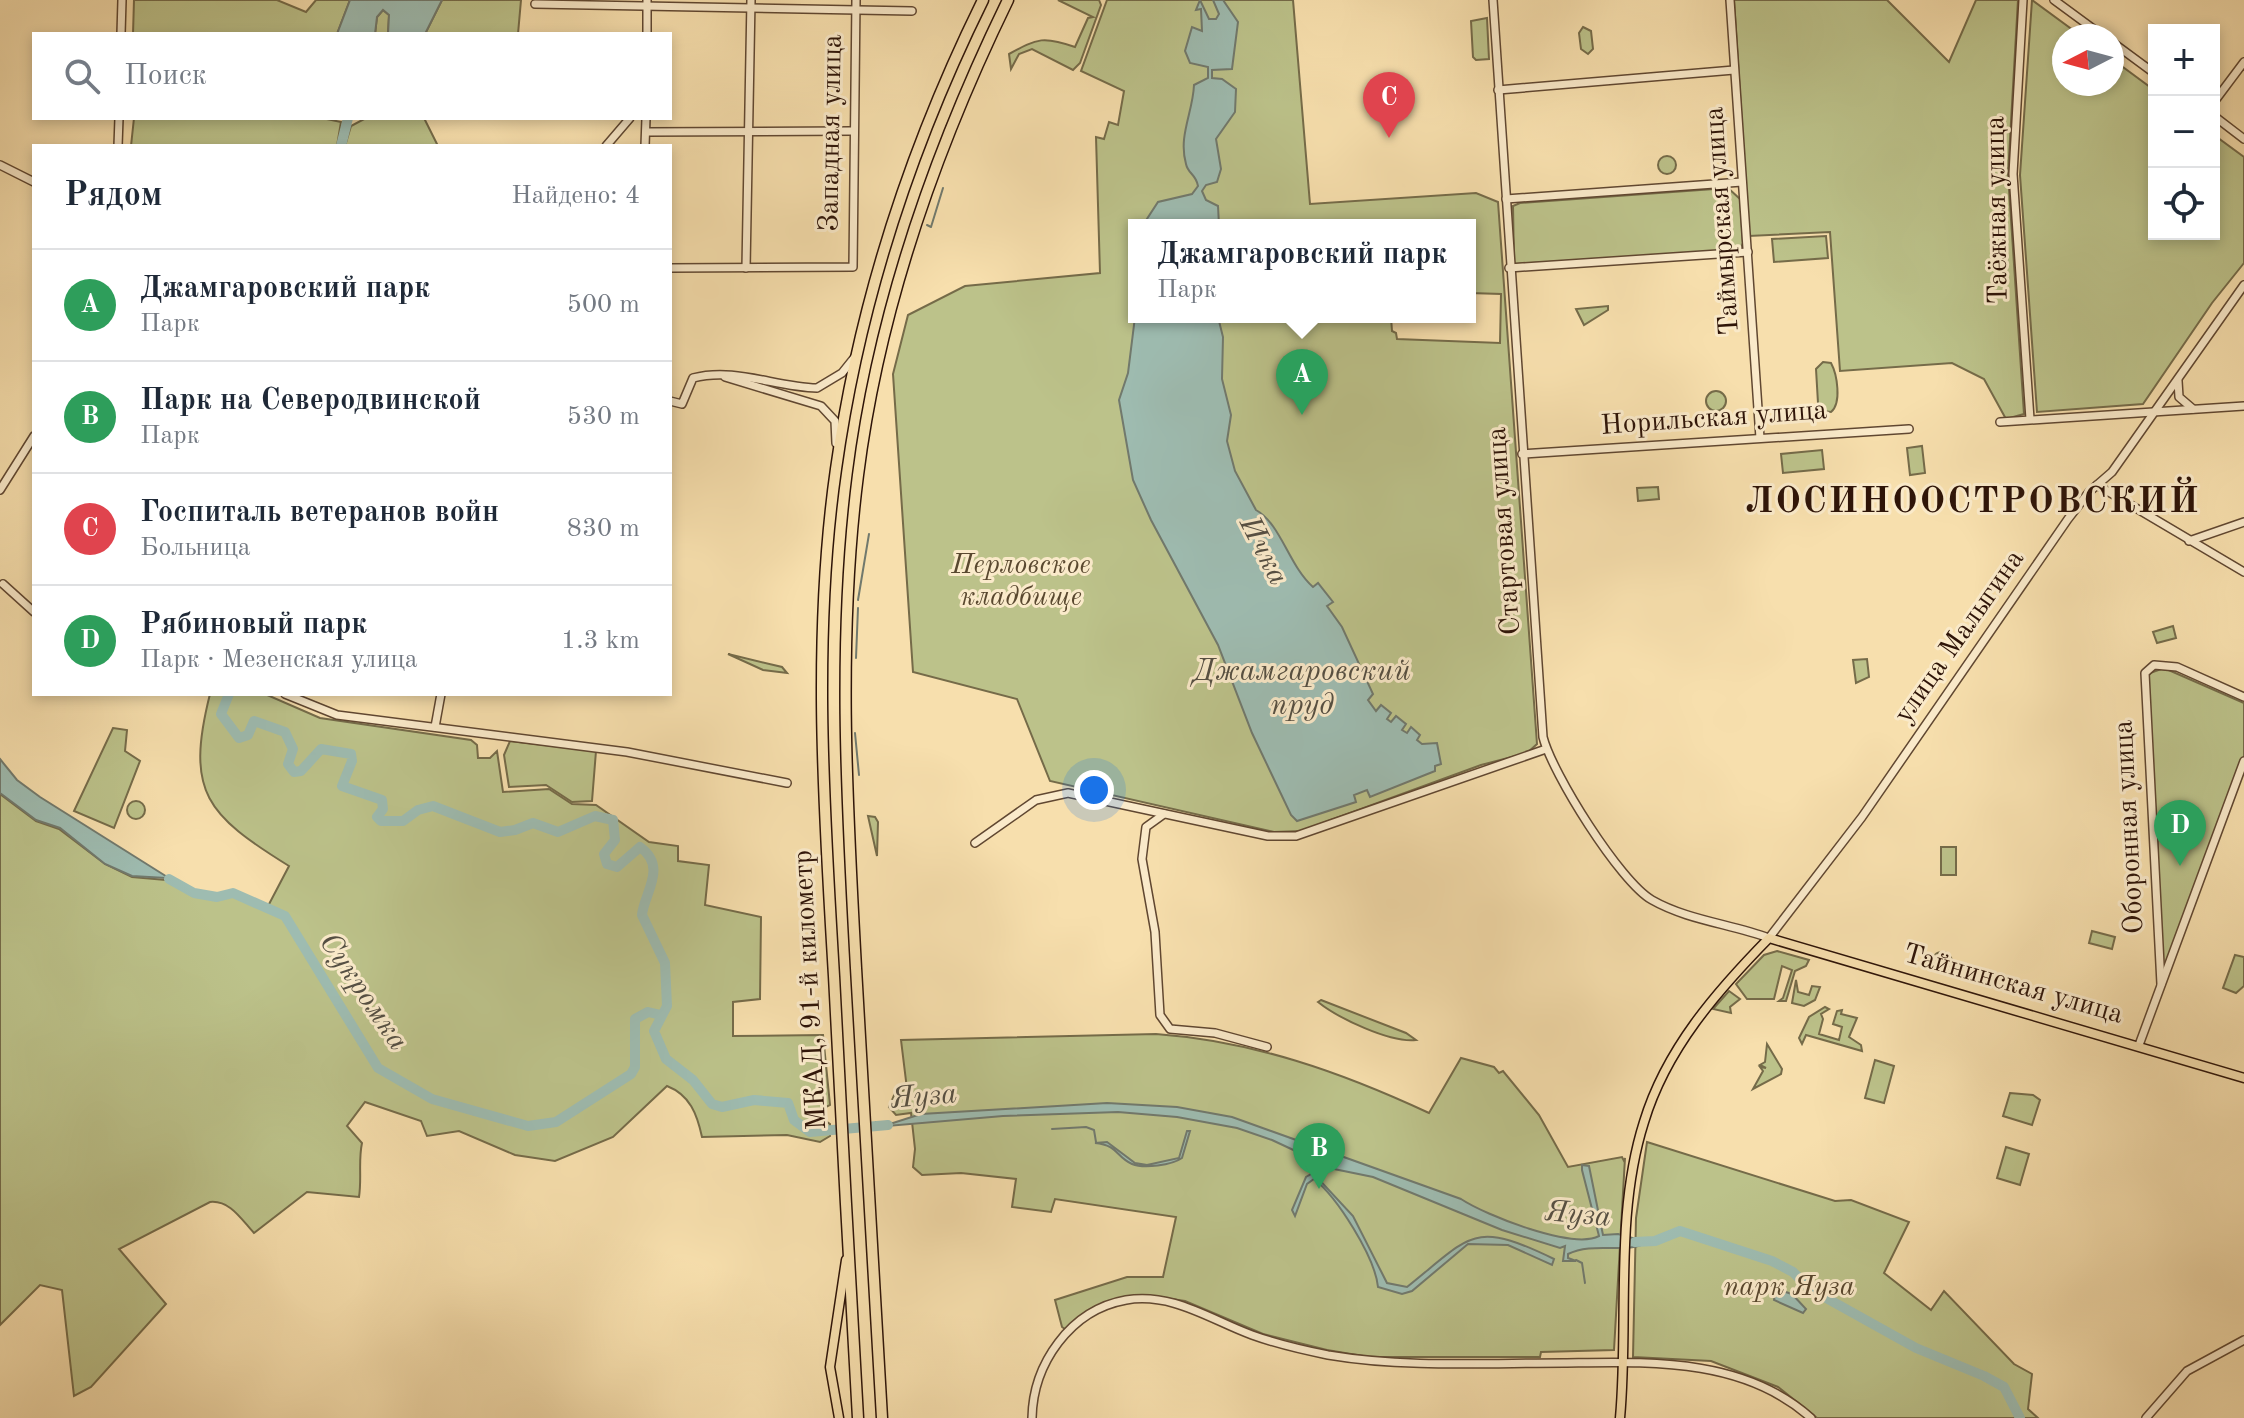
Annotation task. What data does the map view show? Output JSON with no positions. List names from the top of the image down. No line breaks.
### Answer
{"streets":{"highway":["МКАД, 91-й километр"],"main road":["Тайнинская улица"],"street":["Западная улица","Таёжная улица","Таймырская улица","Норильская улица","Стартовая улица","улица Малыгина","Оборонная улица"]},"crossings":[["Таймырская улица","Норильская улица"],["Норильская улица","Стартовая улица"],["Стартовая улица","улица Малыгина"],["Стартовая улица","Тайнинская улица"],["улица Малыгина","Тайнинская улица"]],"districts":["ЛОСИНООСТРОВСКИЙ"],"water":["Ичка","Джамгаровский пруд","Сукромка","Яуза"],"parks":["Перловское кладбище","парк Яуза"],"north":"left","page":{"map_buttons":["+","−"],"search":"Поиск","pins":["C","A","D","B"],"heading":["Рядом","Найдено: 4"],"popup":["Джамгаровский парк","Парк"],"list":[{"mark":"A","name":"Джамгаровский парк","note":"Парк","value":"500 m"},{"mark":"B","name":"Парк на Северодвинской","note":"Парк","value":"530 m"},{"mark":"C","name":"Госпиталь ветеранов войн","note":"Больница","value":"830 m"},{"mark":"D","name":"Рябиновый парк","note":"Парк · Мезенская улица","value":"1.3 km"}]}}
